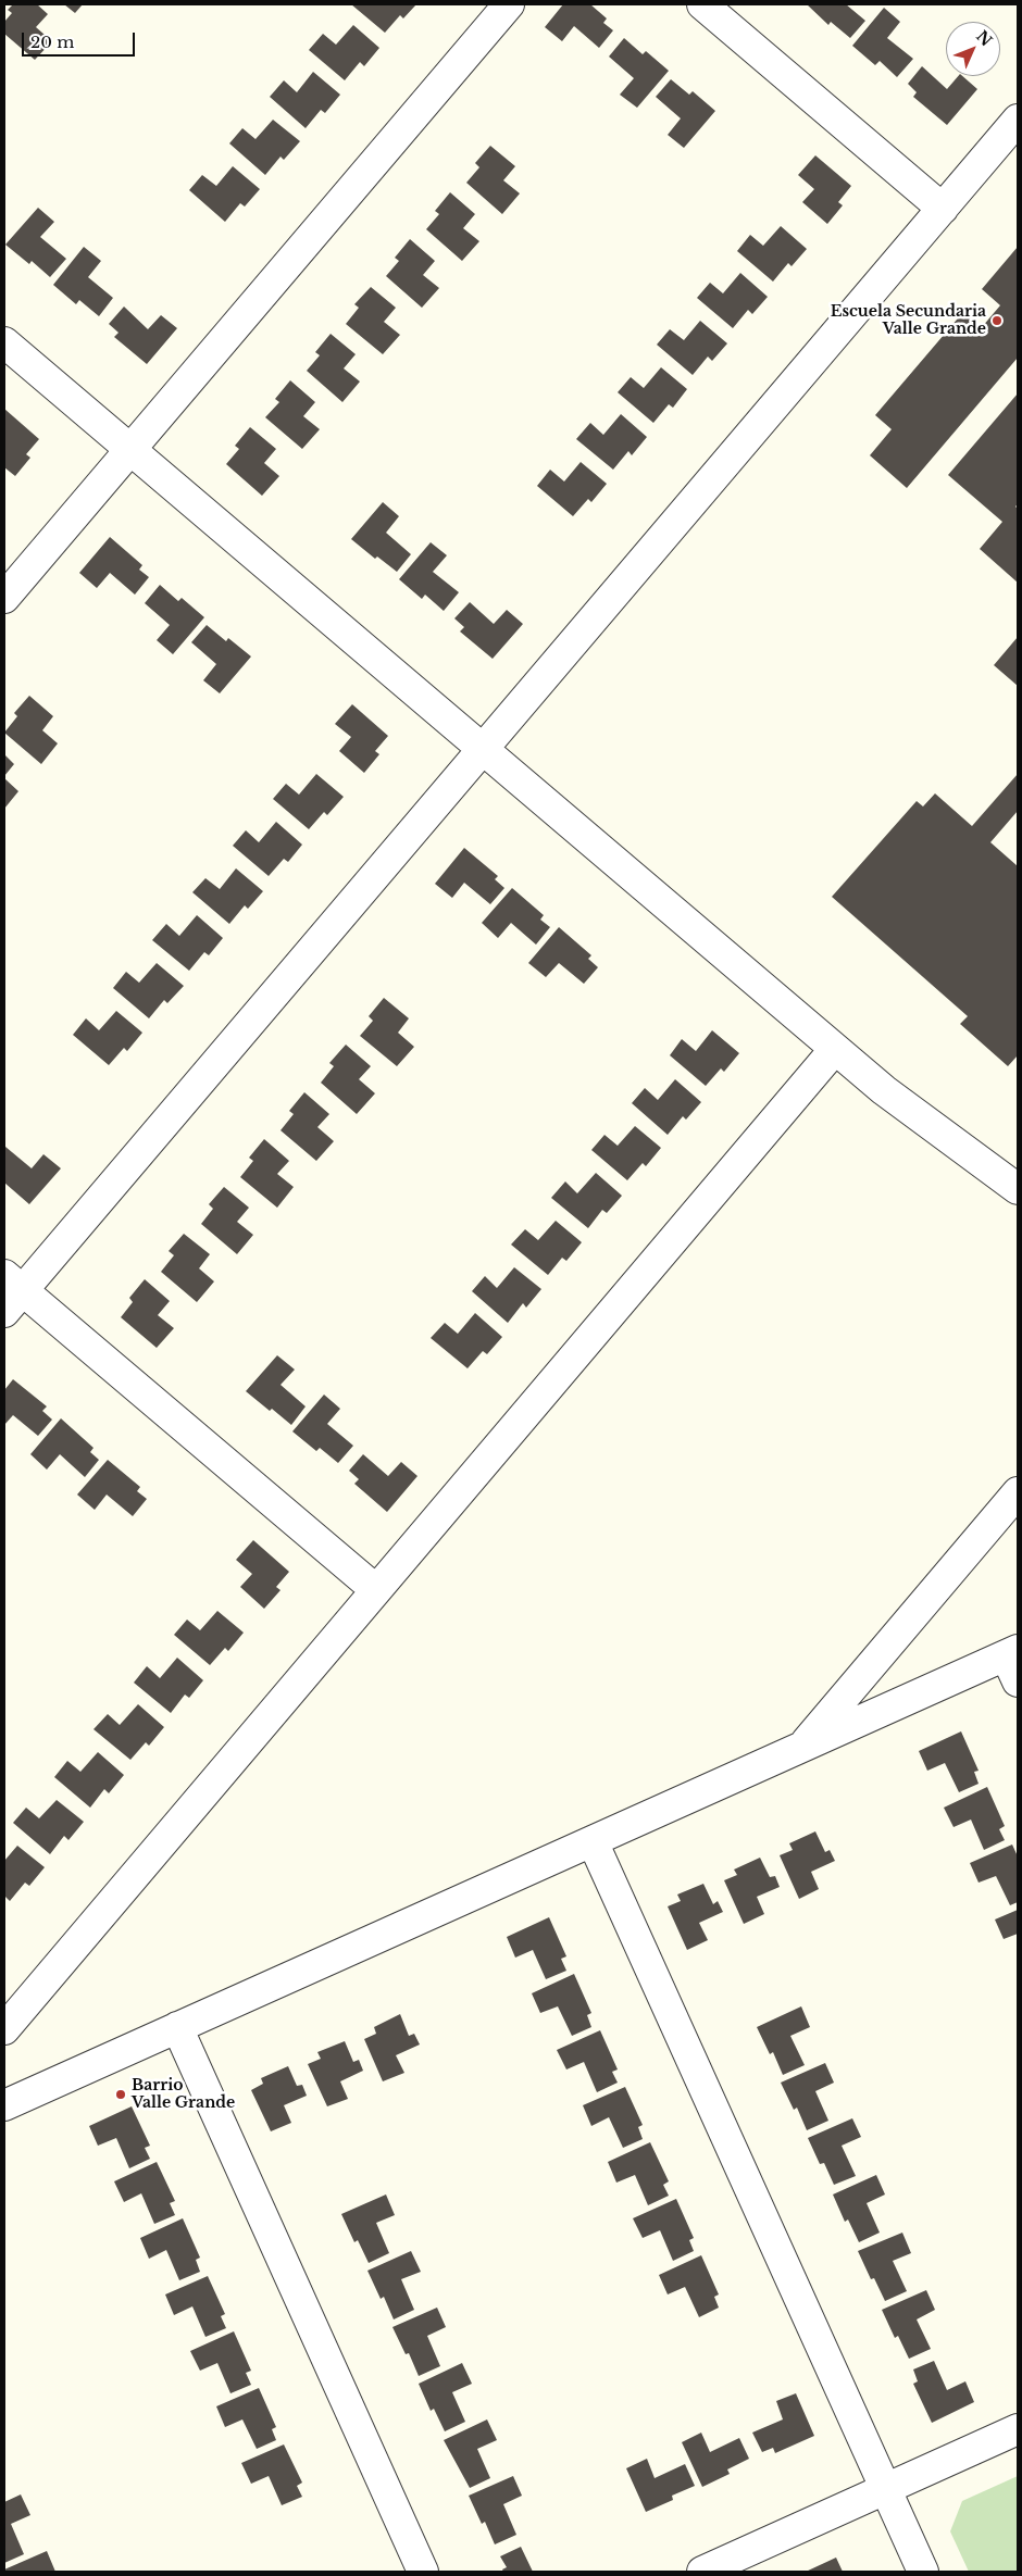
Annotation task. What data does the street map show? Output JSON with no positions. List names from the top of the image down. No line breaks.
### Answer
{"places":["Escuela Secundaria Valle Grande","Barrio Valle Grande"],"scale_bar":"20 m","north":"top right"}
